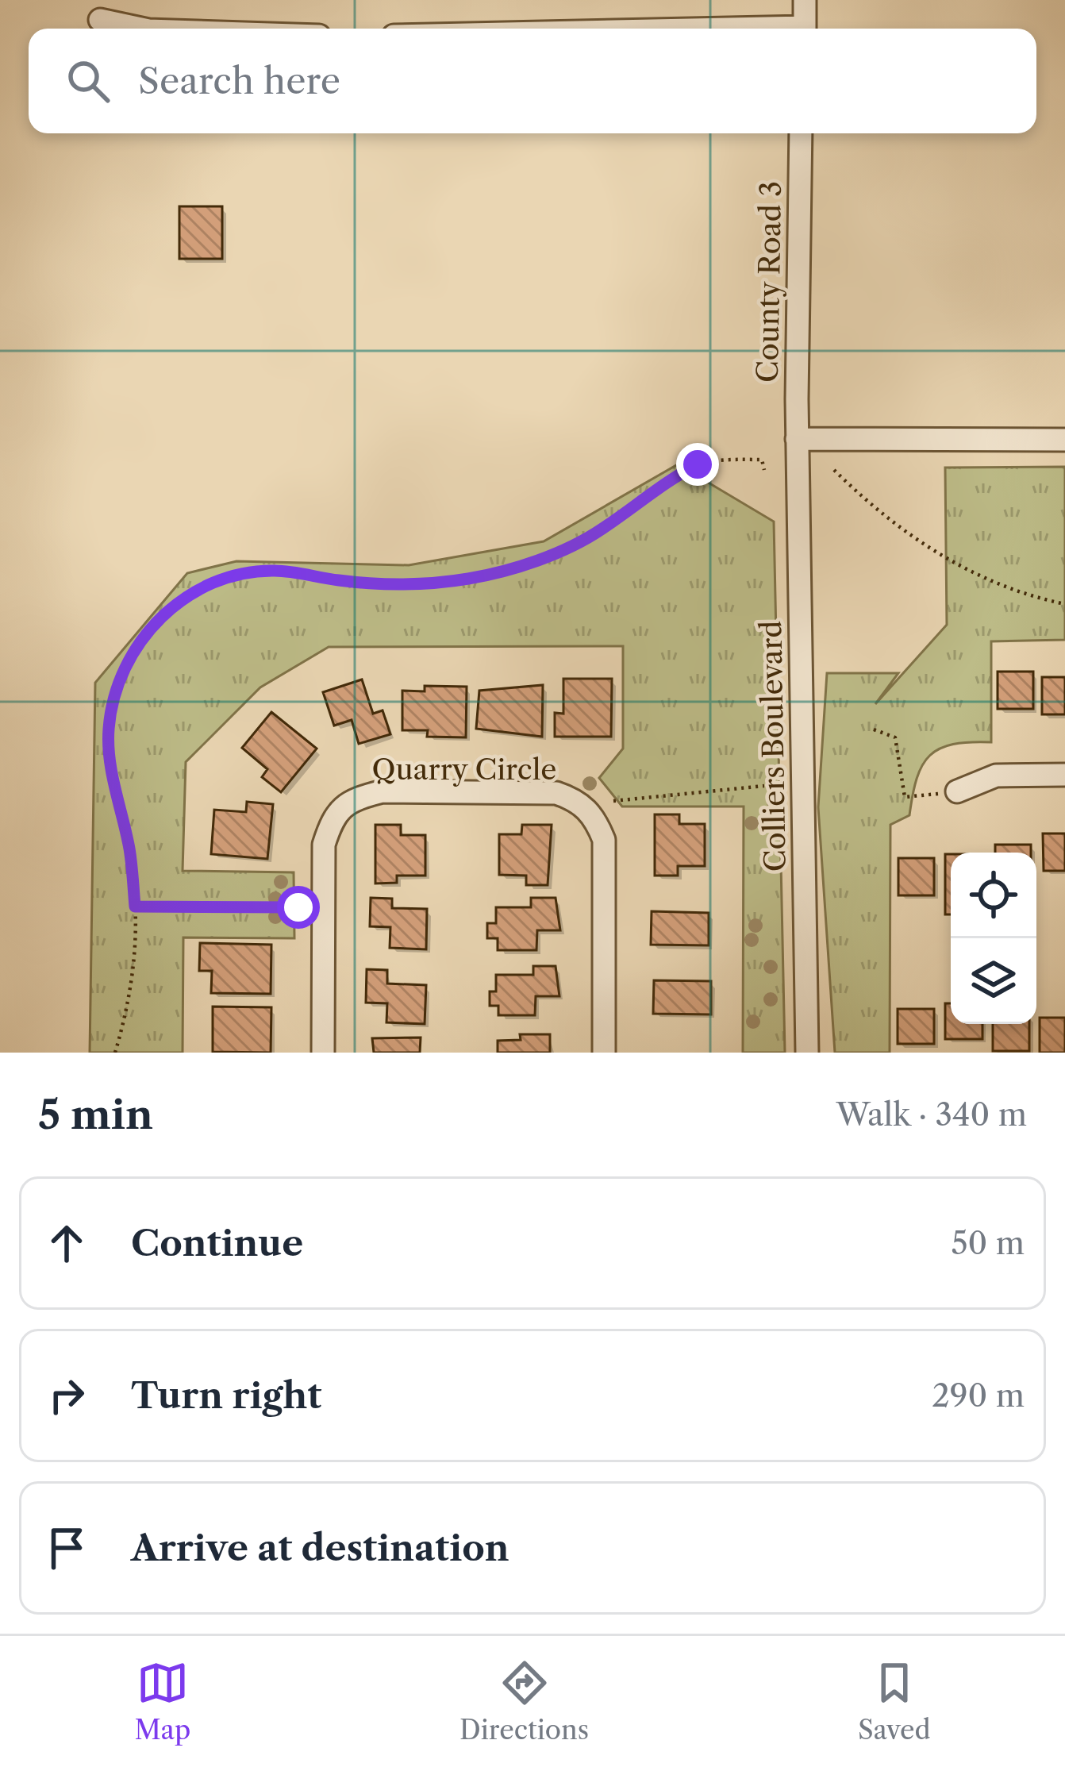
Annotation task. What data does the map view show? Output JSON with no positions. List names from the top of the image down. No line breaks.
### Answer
{"streets":{"street":["County Road 3","Colliers Boulevard","Quarry Circle"]},"crossings":[["County Road 3","Colliers Boulevard"]],"page":{"search":"Search here","heading":["5 min","Walk · 340 m"],"list":[["Continue","50 m"],["Turn right","290 m"],"Arrive at destination"],"nav":["Map","Directions","Saved"]}}
